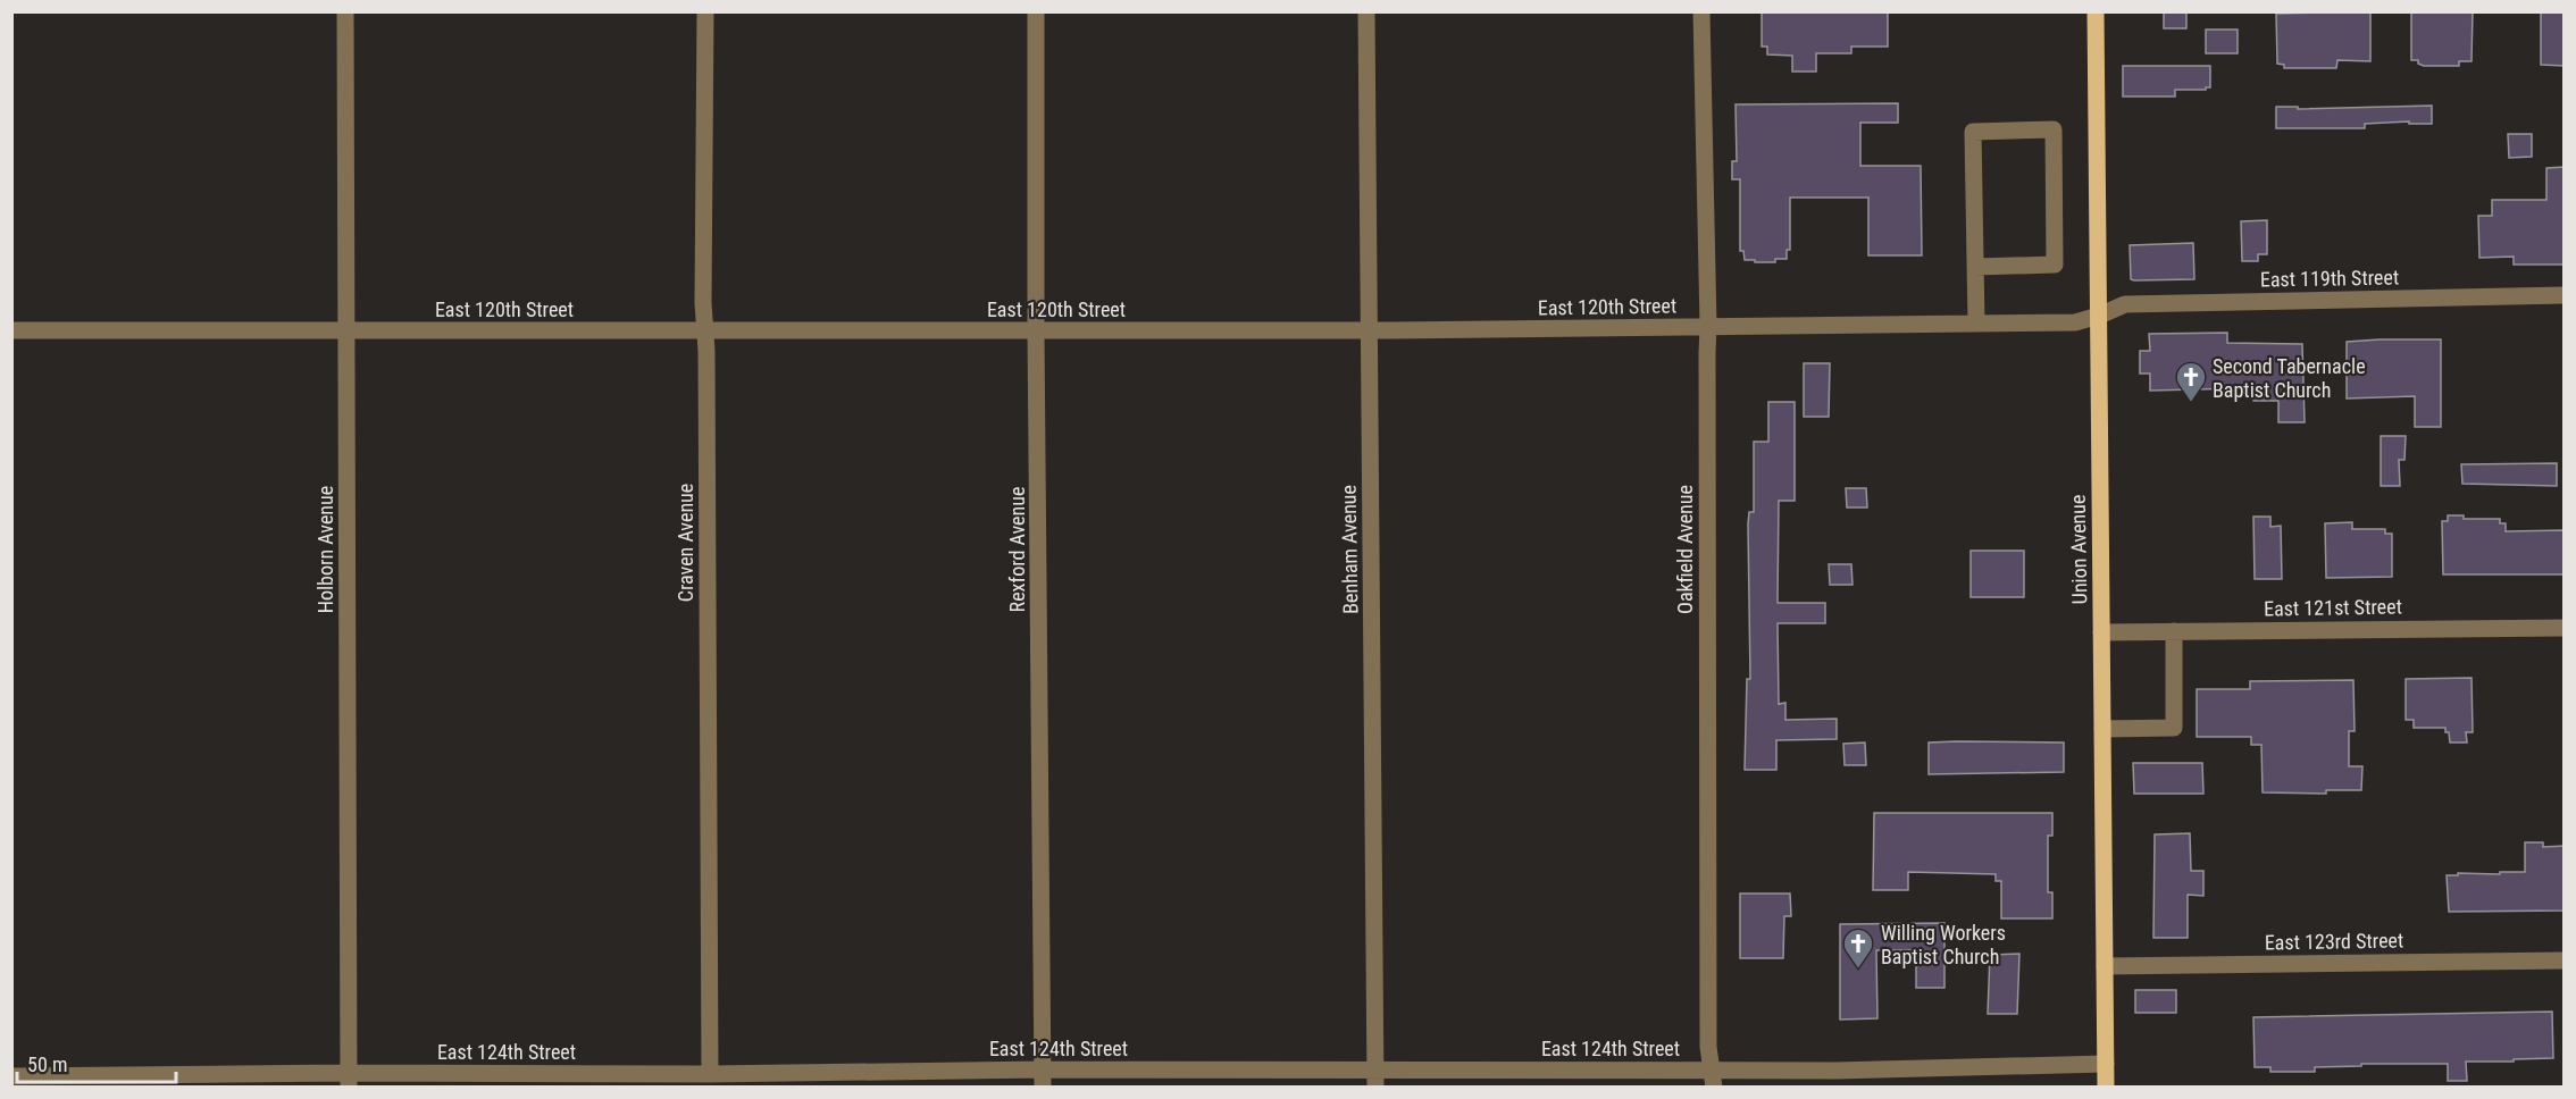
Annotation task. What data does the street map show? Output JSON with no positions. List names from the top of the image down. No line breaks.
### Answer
{"streets":{"main road":["Union Avenue"],"street":["East 119th Street","East 120th Street","Craven Avenue","Holborn Avenue","Rexford Avenue","Benham Avenue","Oakfield Avenue","East 121st Street","East 123rd Street","East 124th Street"]},"crossings":[["East 119th Street","East 120th Street"],["East 119th Street","Union Avenue"],["East 120th Street","Craven Avenue"],["East 120th Street","Holborn Avenue"],["East 120th Street","Rexford Avenue"],["East 120th Street","Benham Avenue"],["East 120th Street","Oakfield Avenue"],["East 120th Street","Union Avenue"],["Craven Avenue","East 124th Street"],["Holborn Avenue","East 124th Street"],["Rexford Avenue","East 124th Street"],["Benham Avenue","East 124th Street"],["Oakfield Avenue","East 124th Street"],["Union Avenue","East 121st Street"],["Union Avenue","East 123rd Street"],["Union Avenue","East 124th Street"]],"places":{"church":["Second Tabernacle Baptist Church","Willing Workers Baptist Church"]},"scale_bar":"50 m"}
